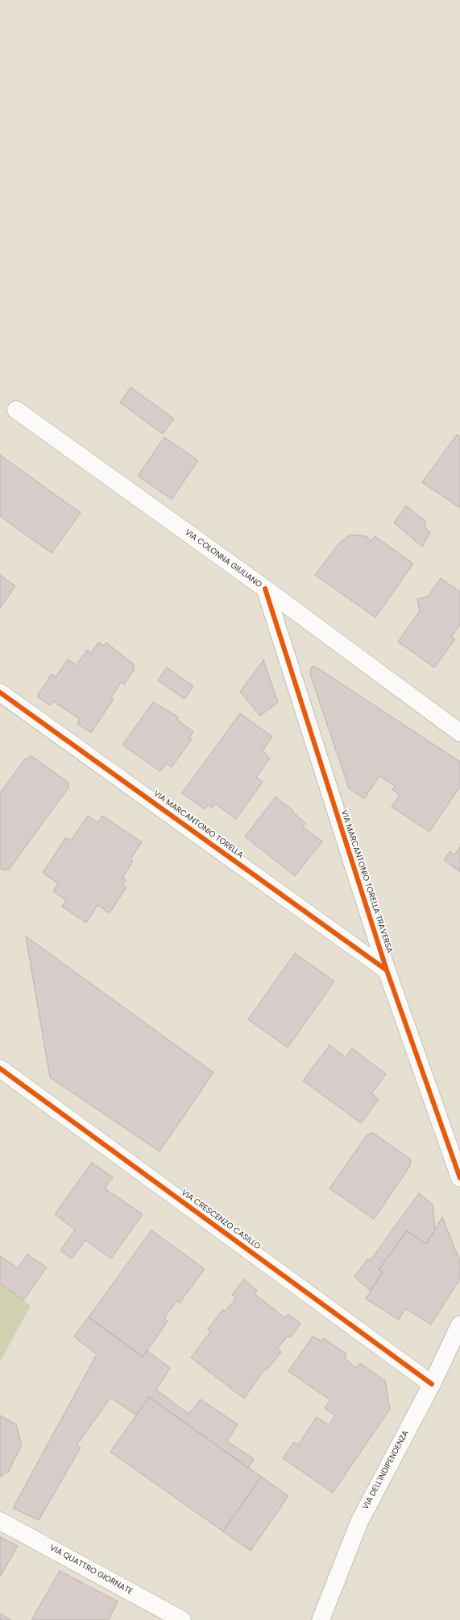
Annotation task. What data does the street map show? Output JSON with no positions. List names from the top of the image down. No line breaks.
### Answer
{"streets":{"street":["VIA COLONNA GIULIANO","VIA MARCANTONIO TORELLA","VIA MARCANTONIO TORELLA TRAVERSA","VIA CRESCENZO CASILLO","VIA DELL'INDIPENDENZA","VIA QUATTRO GIORNATE"]},"crossings":[["VIA COLONNA GIULIANO","VIA MARCANTONIO TORELLA TRAVERSA"],["VIA MARCANTONIO TORELLA","VIA MARCANTONIO TORELLA TRAVERSA"],["VIA CRESCENZO CASILLO","VIA DELL'INDIPENDENZA"]]}
